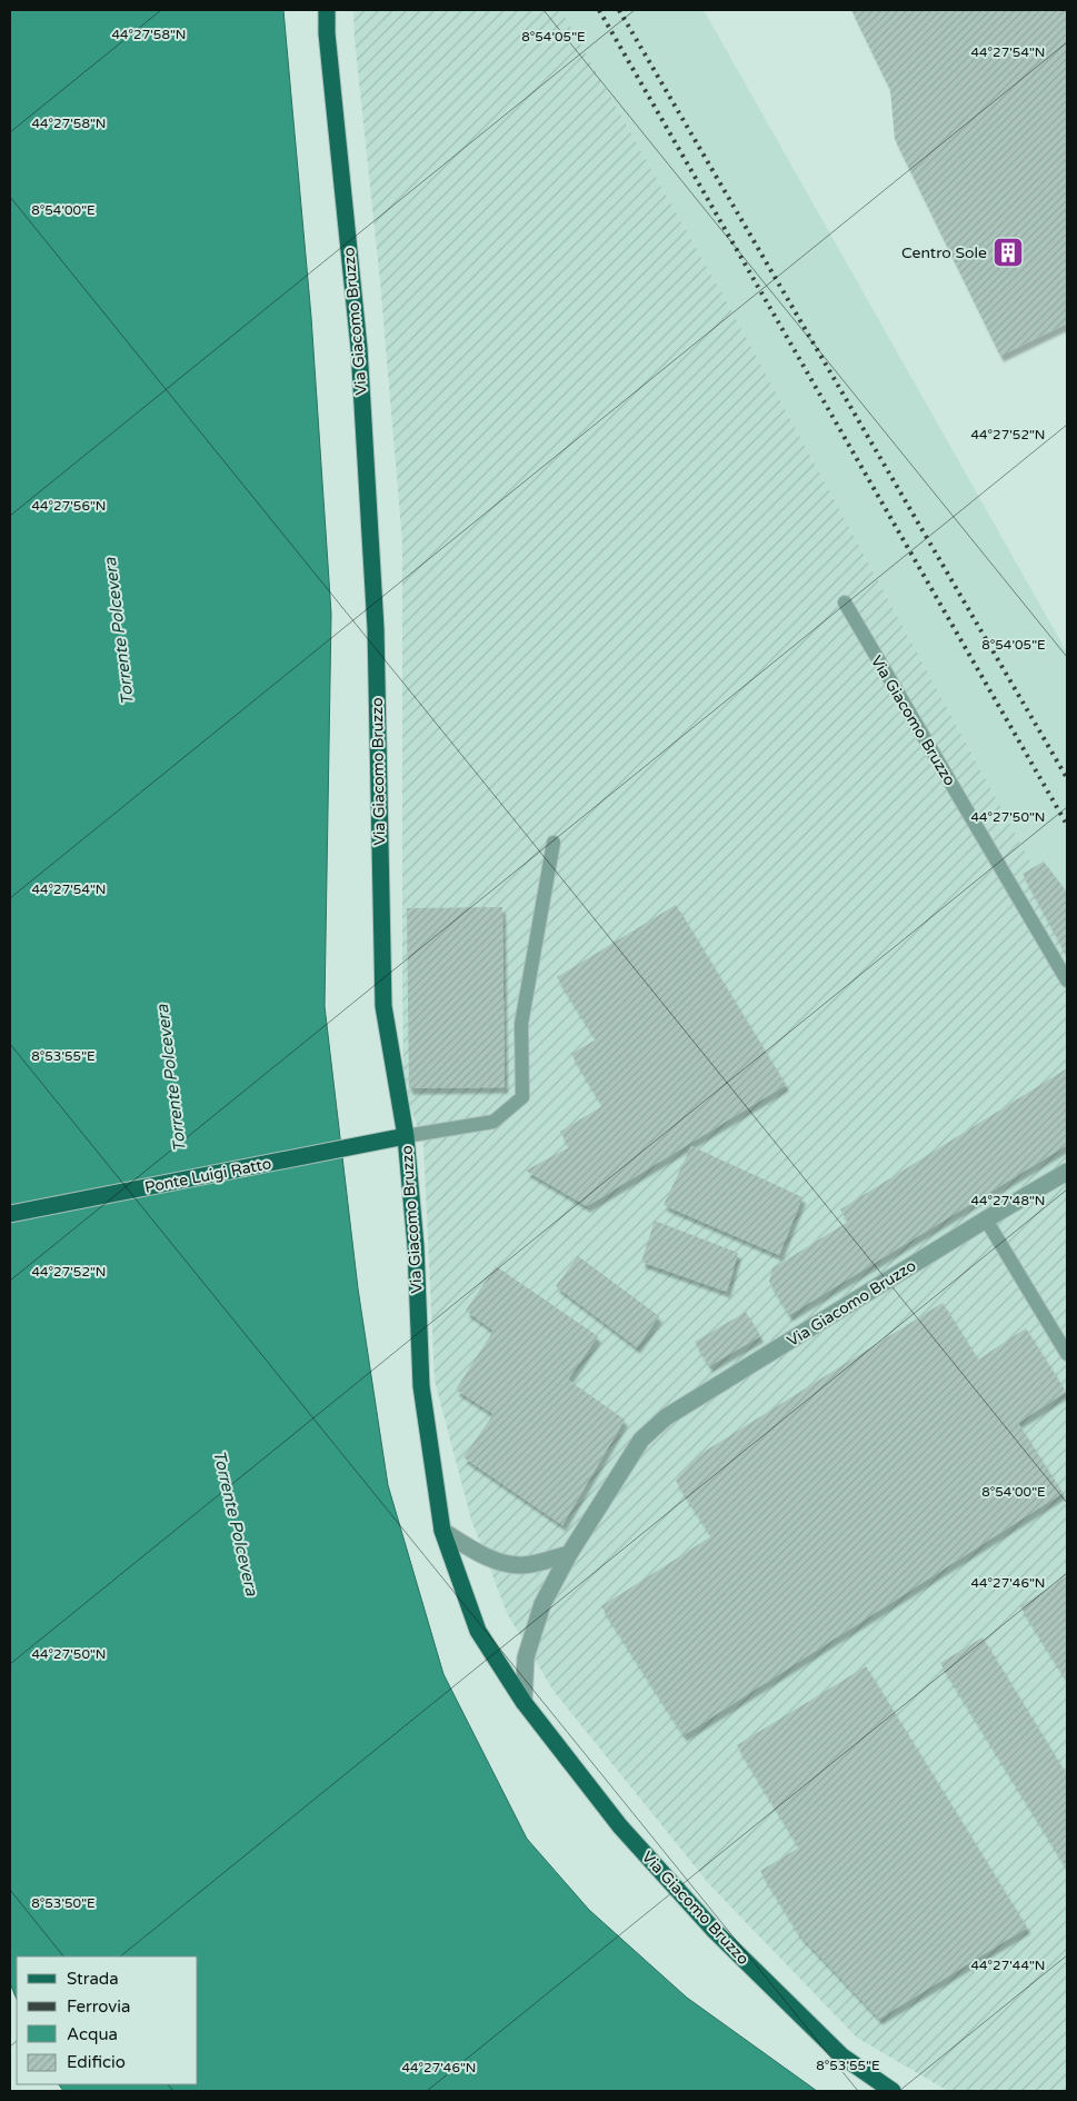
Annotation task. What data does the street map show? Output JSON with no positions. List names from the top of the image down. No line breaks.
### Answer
{"streets":{"main road":["Via Giacomo Bruzzo","Ponte Luigi Ratto"]},"crossings":[["Via Giacomo Bruzzo","Ponte Luigi Ratto"]],"water":["Torrente Polcevera"],"places":{"building":["Centro Sole"]},"legend":["Strada","Ferrovia","Acqua","Edificio"],"coordinates":["44°27'58\"N","8°54'05\"E","44°27'54\"N","8°54'00\"E","44°27'52\"N","44°27'56\"N","44°27'50\"N","8°53'55\"E","44°27'48\"N","44°27'46\"N","8°53'50\"E","44°27'44\"N"]}
